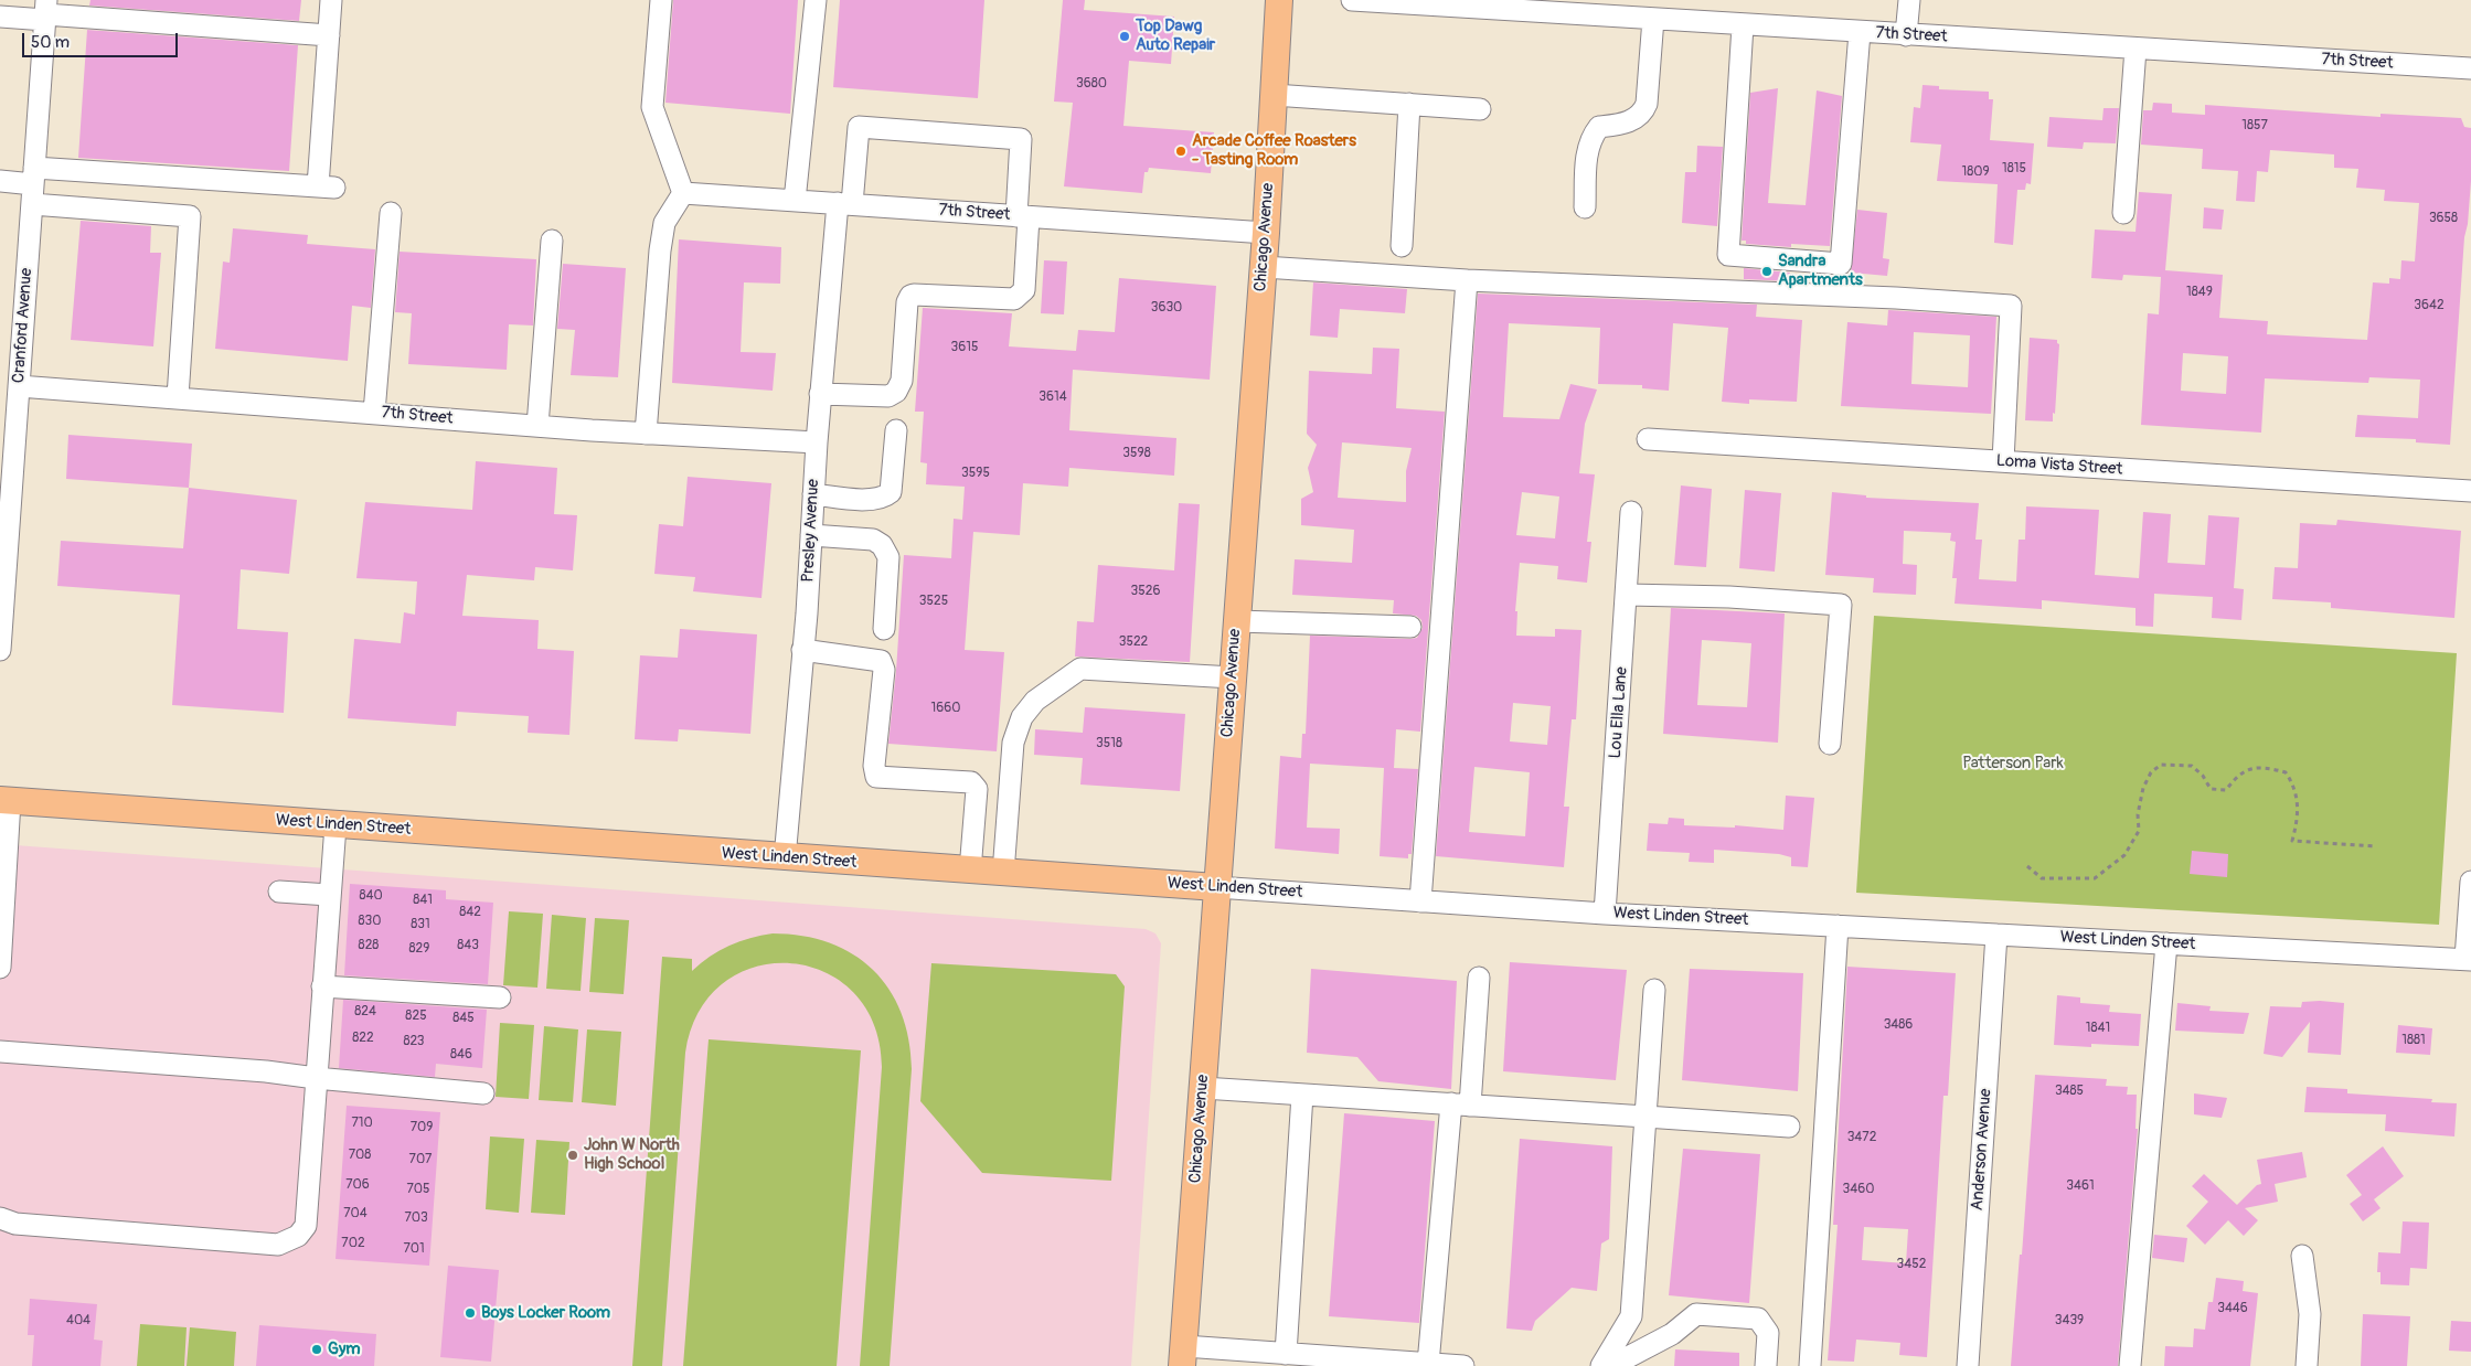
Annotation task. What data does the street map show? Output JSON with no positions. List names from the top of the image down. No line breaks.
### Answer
{"streets":{"main road":["Chicago Avenue","West Linden Street"],"street":["7th Street","Cranford Avenue","Loma Vista Street","Presley Avenue","Lou Ella Lane","Anderson Avenue"]},"crossings":[["7th Street","Chicago Avenue"],["7th Street","Cranford Avenue"],["7th Street","Presley Avenue"],["Chicago Avenue","West Linden Street"],["Presley Avenue","West Linden Street"],["Lou Ella Lane","West Linden Street"],["West Linden Street","Anderson Avenue"]],"parks":["Patterson Park"],"places":["Top Dawg Auto Repair","Arcade Coffee Roasters - Tasting Room","Sandra Apartments","John W North High School","Boys Locker Room","Gym"],"house_numbers":["3680","1857","1815","1809","3658","1849","3642","3630","3615","3614","3598","3595","3526","3525","3522","1660","3518","840","841","842","830","831","828","843","829","824","825","845","3486","1841","822","1881","823","846","3485","710","709","3472","708","707","706","3461","705","3460","704","703","702","701","3452","3446","404","3439"],"scale_bar":"50 m"}
